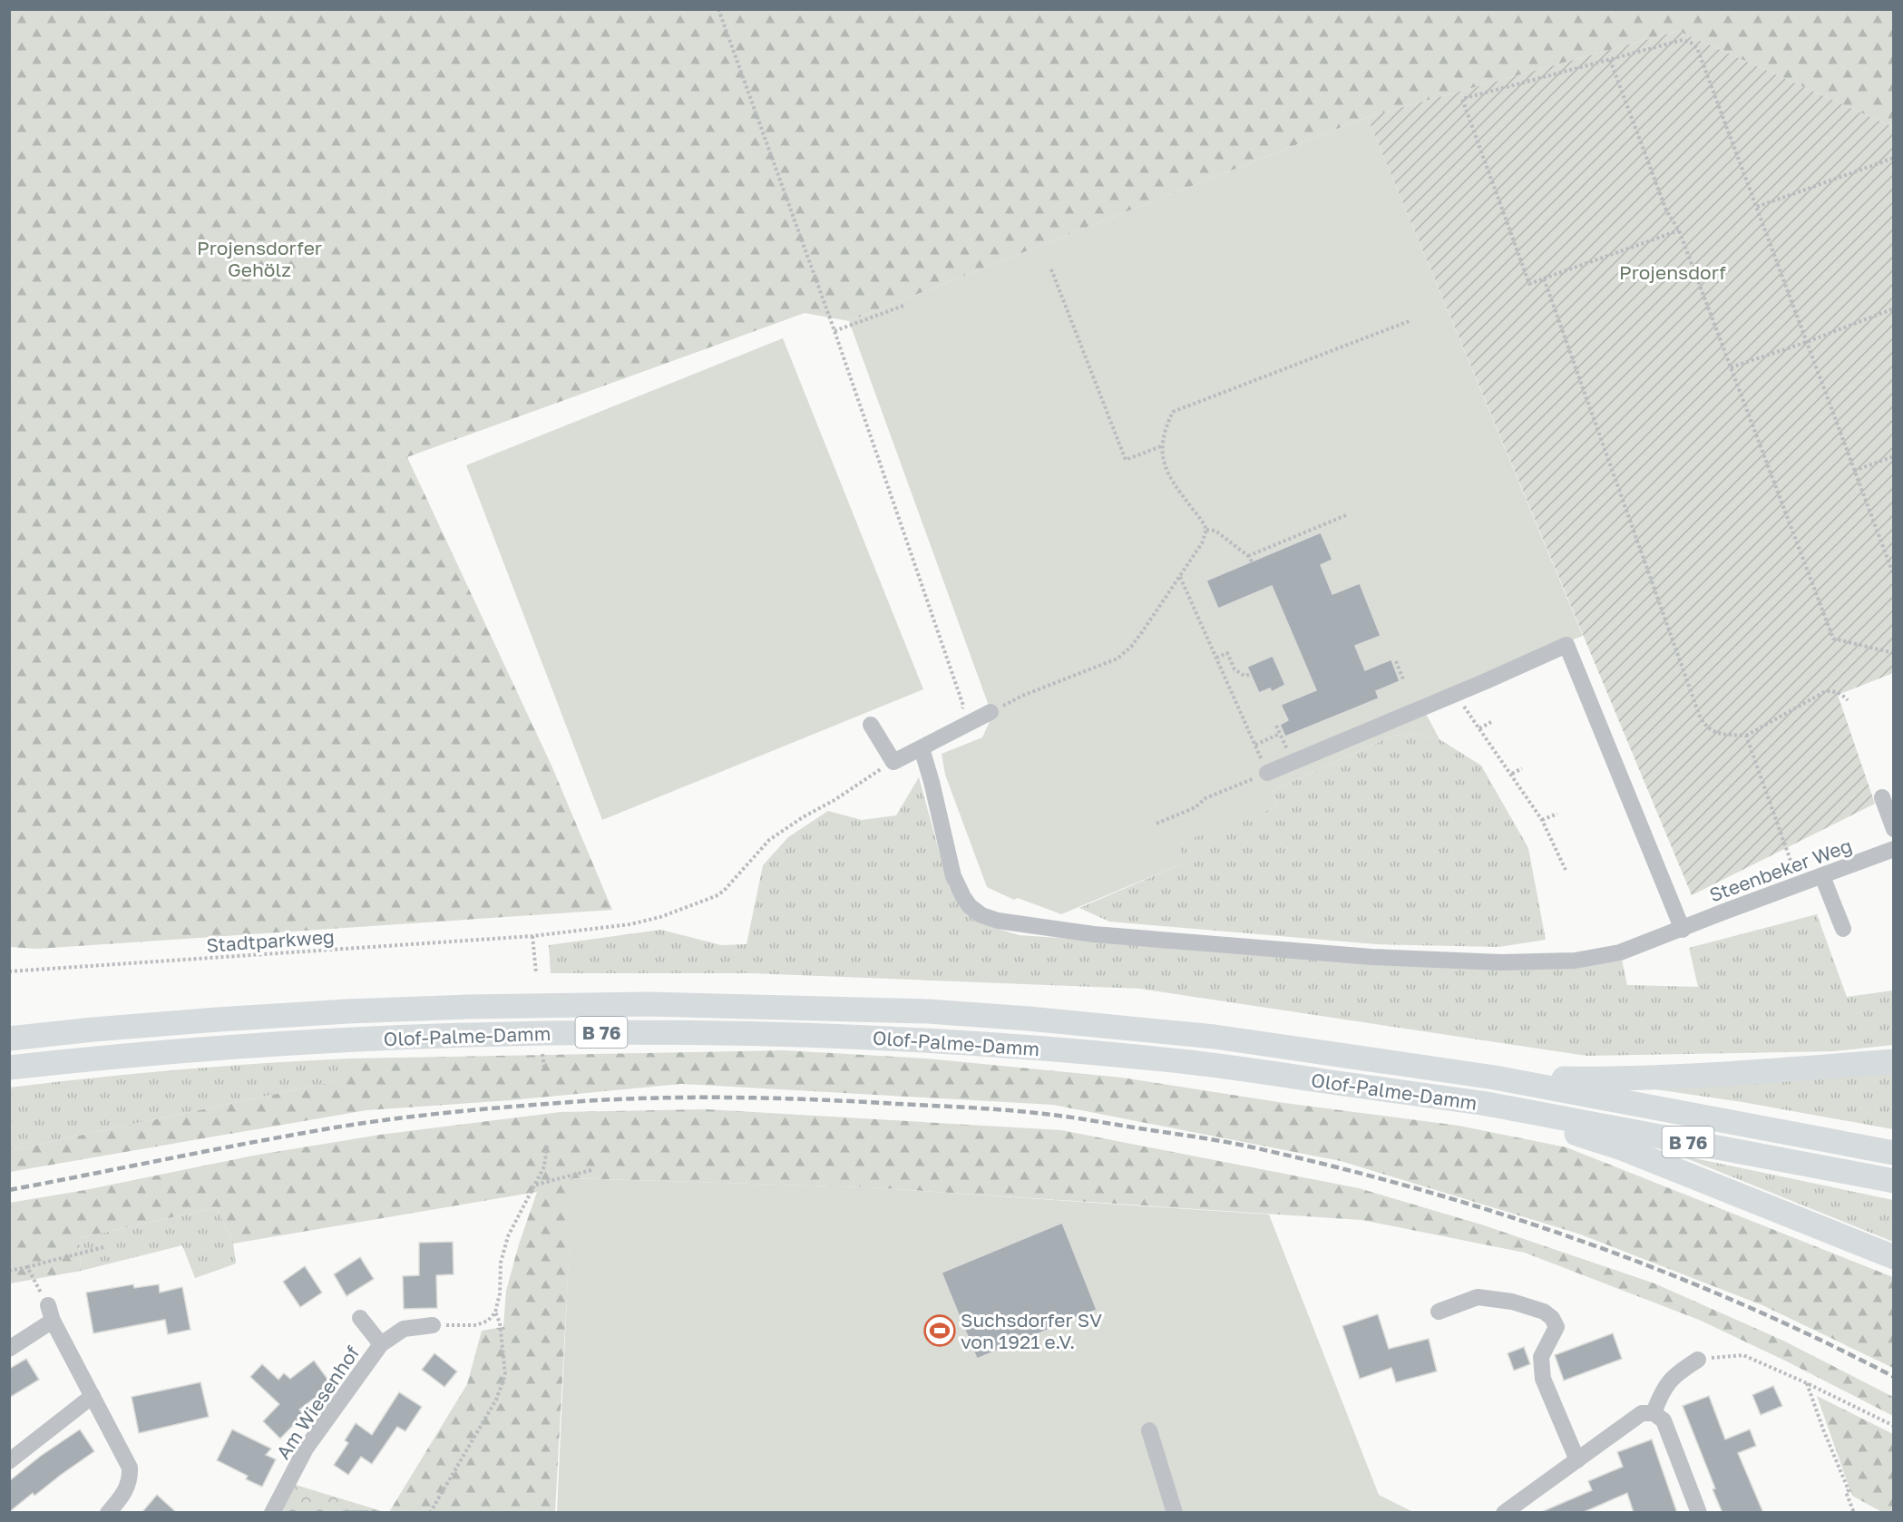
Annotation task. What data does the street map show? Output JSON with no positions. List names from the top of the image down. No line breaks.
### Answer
{"streets":{"highway":["B 76","Olof-Palme-Damm"],"street":["Steenbeker Weg","Am Wiesenhof"],"path":["Stadtparkweg"]},"parks":["Projensdorfer Gehölz","Projensdorf"],"places":{"sports":["Suchsdorfer SV von 1921 e.V."]}}
